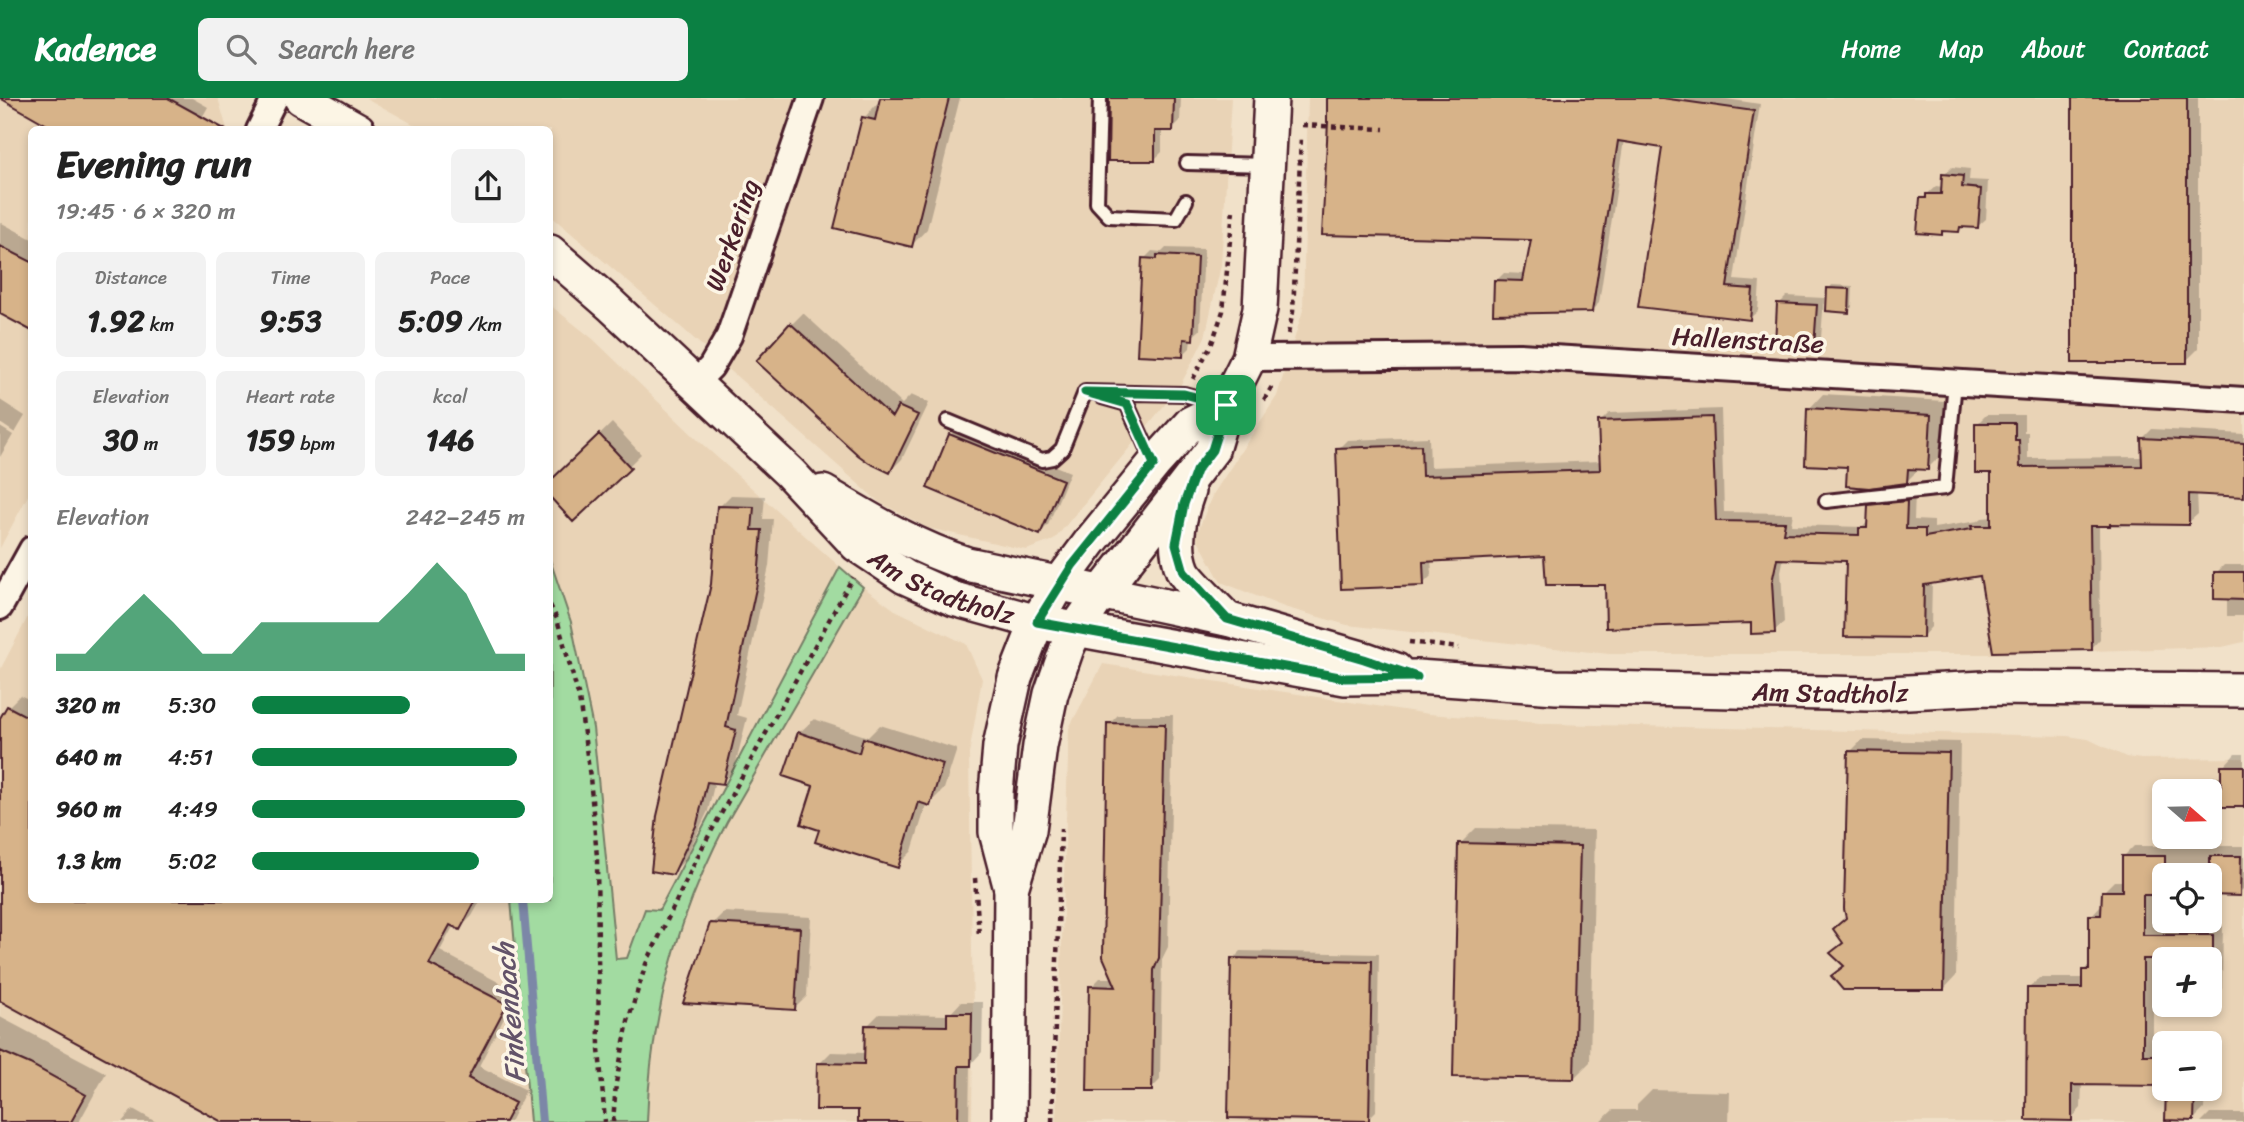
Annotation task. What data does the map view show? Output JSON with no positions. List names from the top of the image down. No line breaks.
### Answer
{"streets":{"street":["Werkering","Hallenstraße","Am Stadtholz"]},"crossings":[["Werkering","Am Stadtholz"]],"water":["Finkenbach"],"north":"right","page":{"header":"Kadence","search":"Search here","nav":["Home","Map","About","Contact"],"heading":["Evening run","19:45 · 6 × 320 m"],"stats":[["Distance","1.92 km"],["Time","9:53"],["Pace","5:09 /km"],["Elevation","30 m"],["Heart rate","159 bpm"],["kcal","146"]],"chart":["Elevation","242–245 m"],"list":[{"name":"320 m","note":"5:30"},{"name":"640 m","note":"4:51"},{"name":"960 m","note":"4:49"},{"name":"1.3 km","note":"5:02"}],"map_buttons":["+","−"]}}
